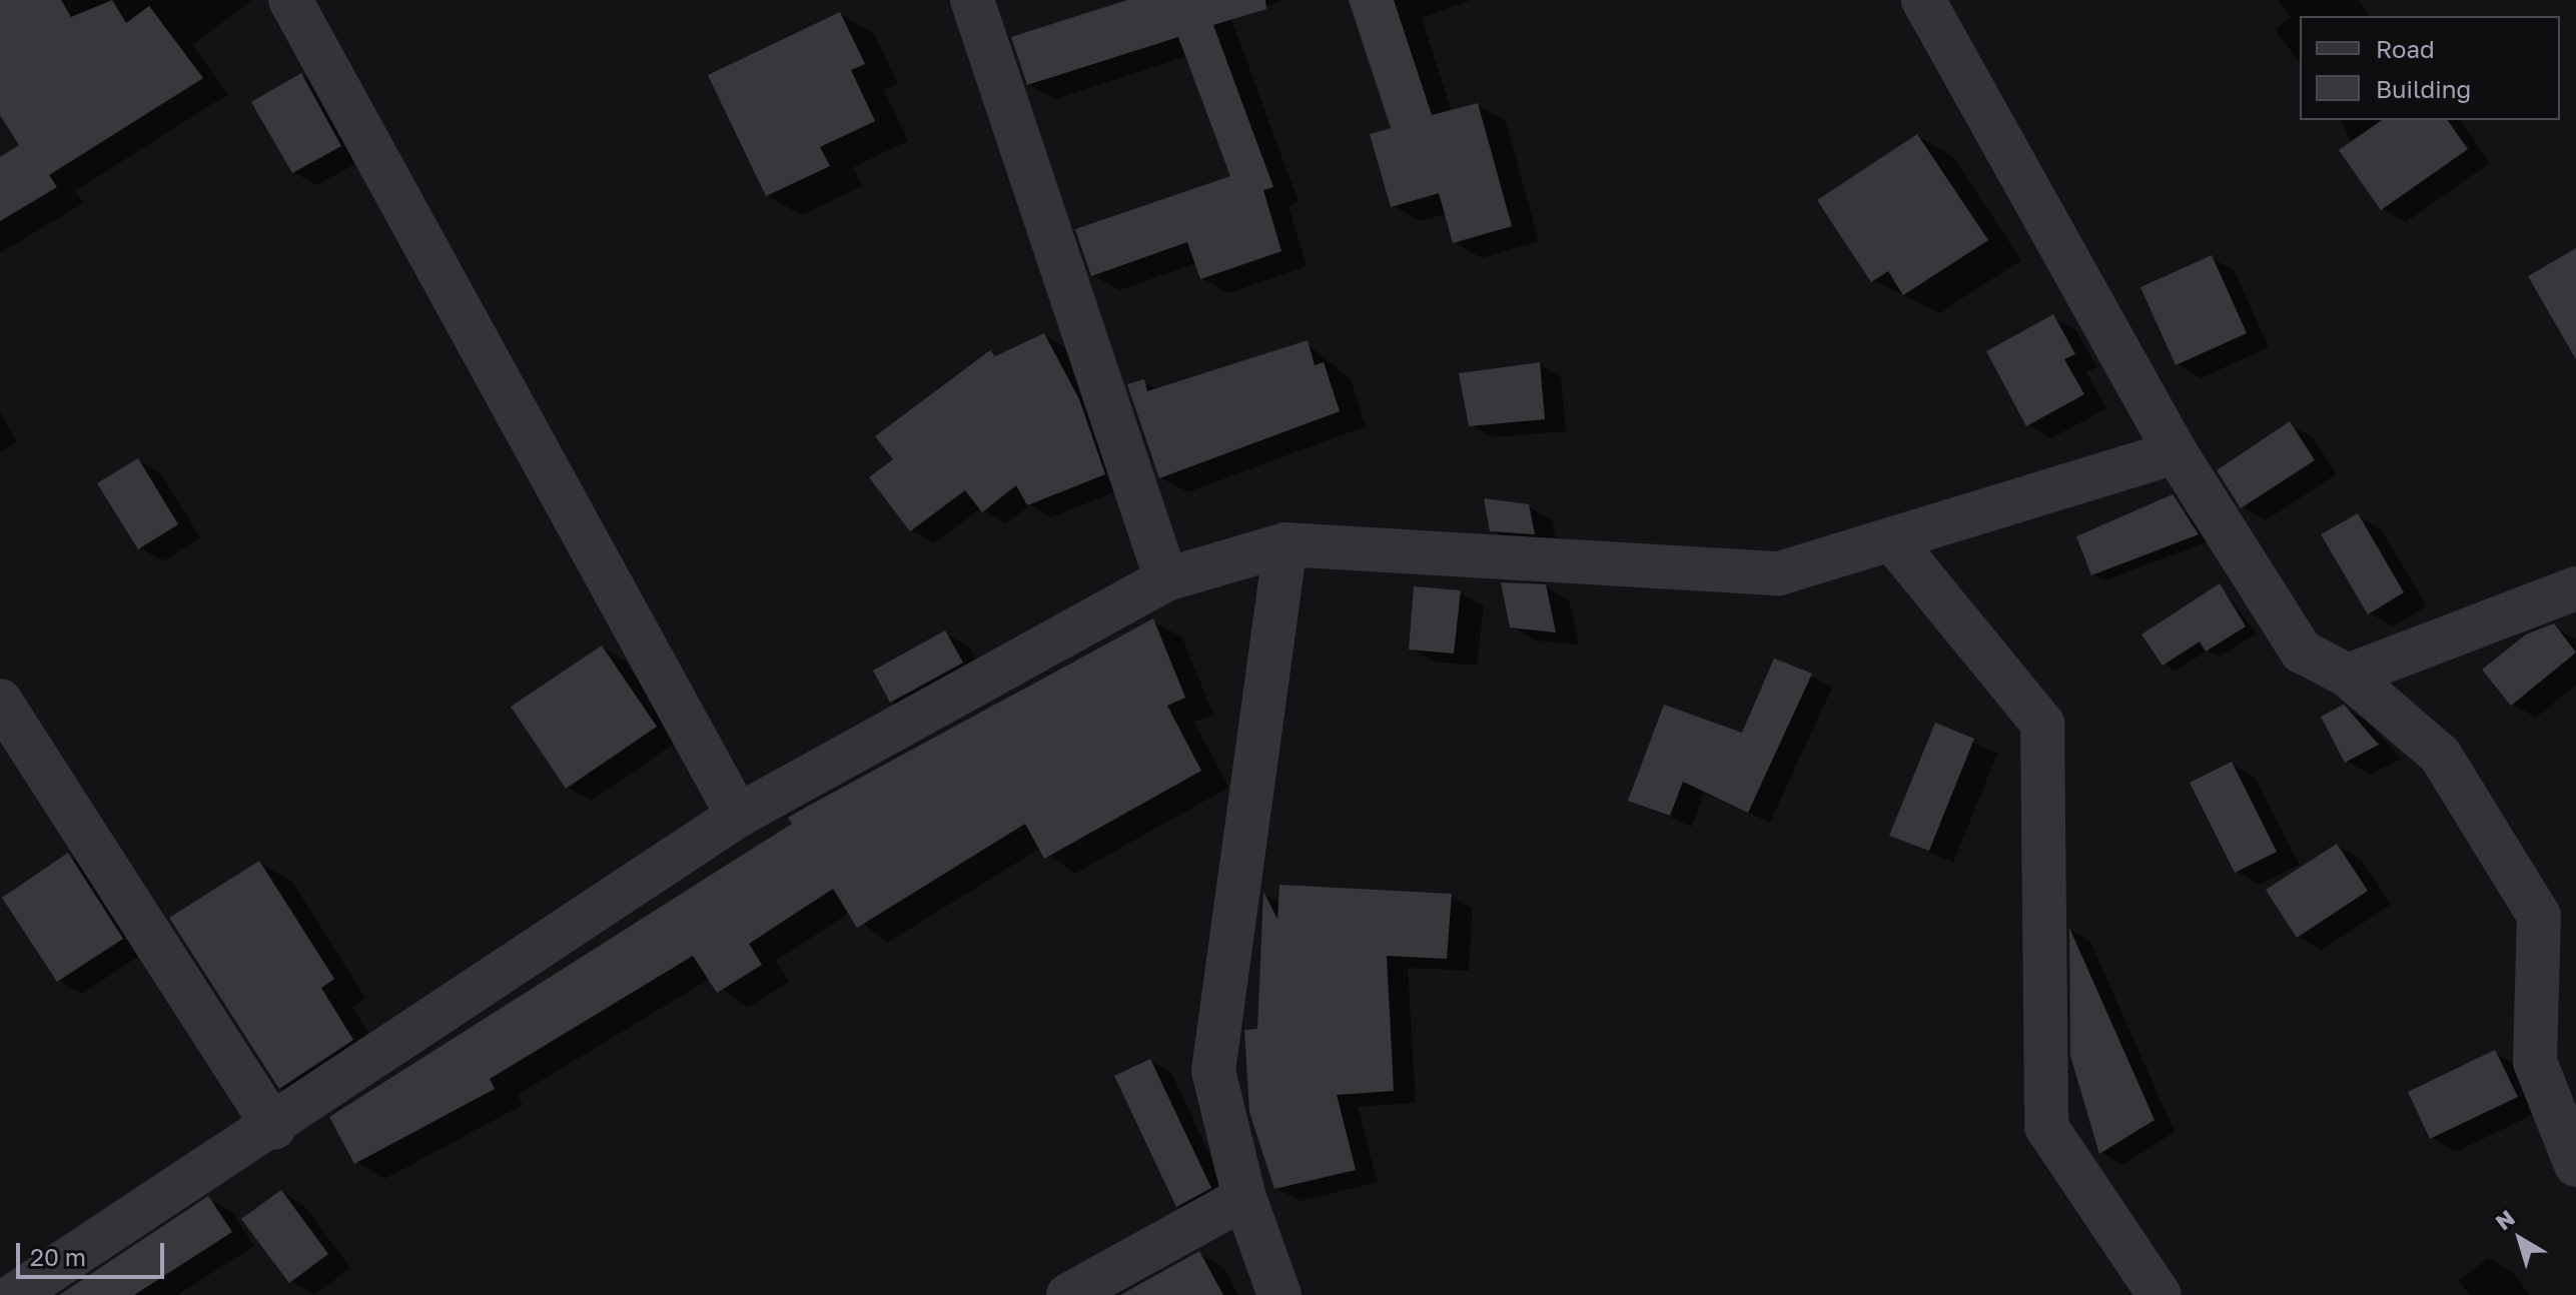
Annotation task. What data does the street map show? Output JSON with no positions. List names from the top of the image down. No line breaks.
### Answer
{"legend":["Road","Building"],"scale_bar":"20 m","north":"top left"}
